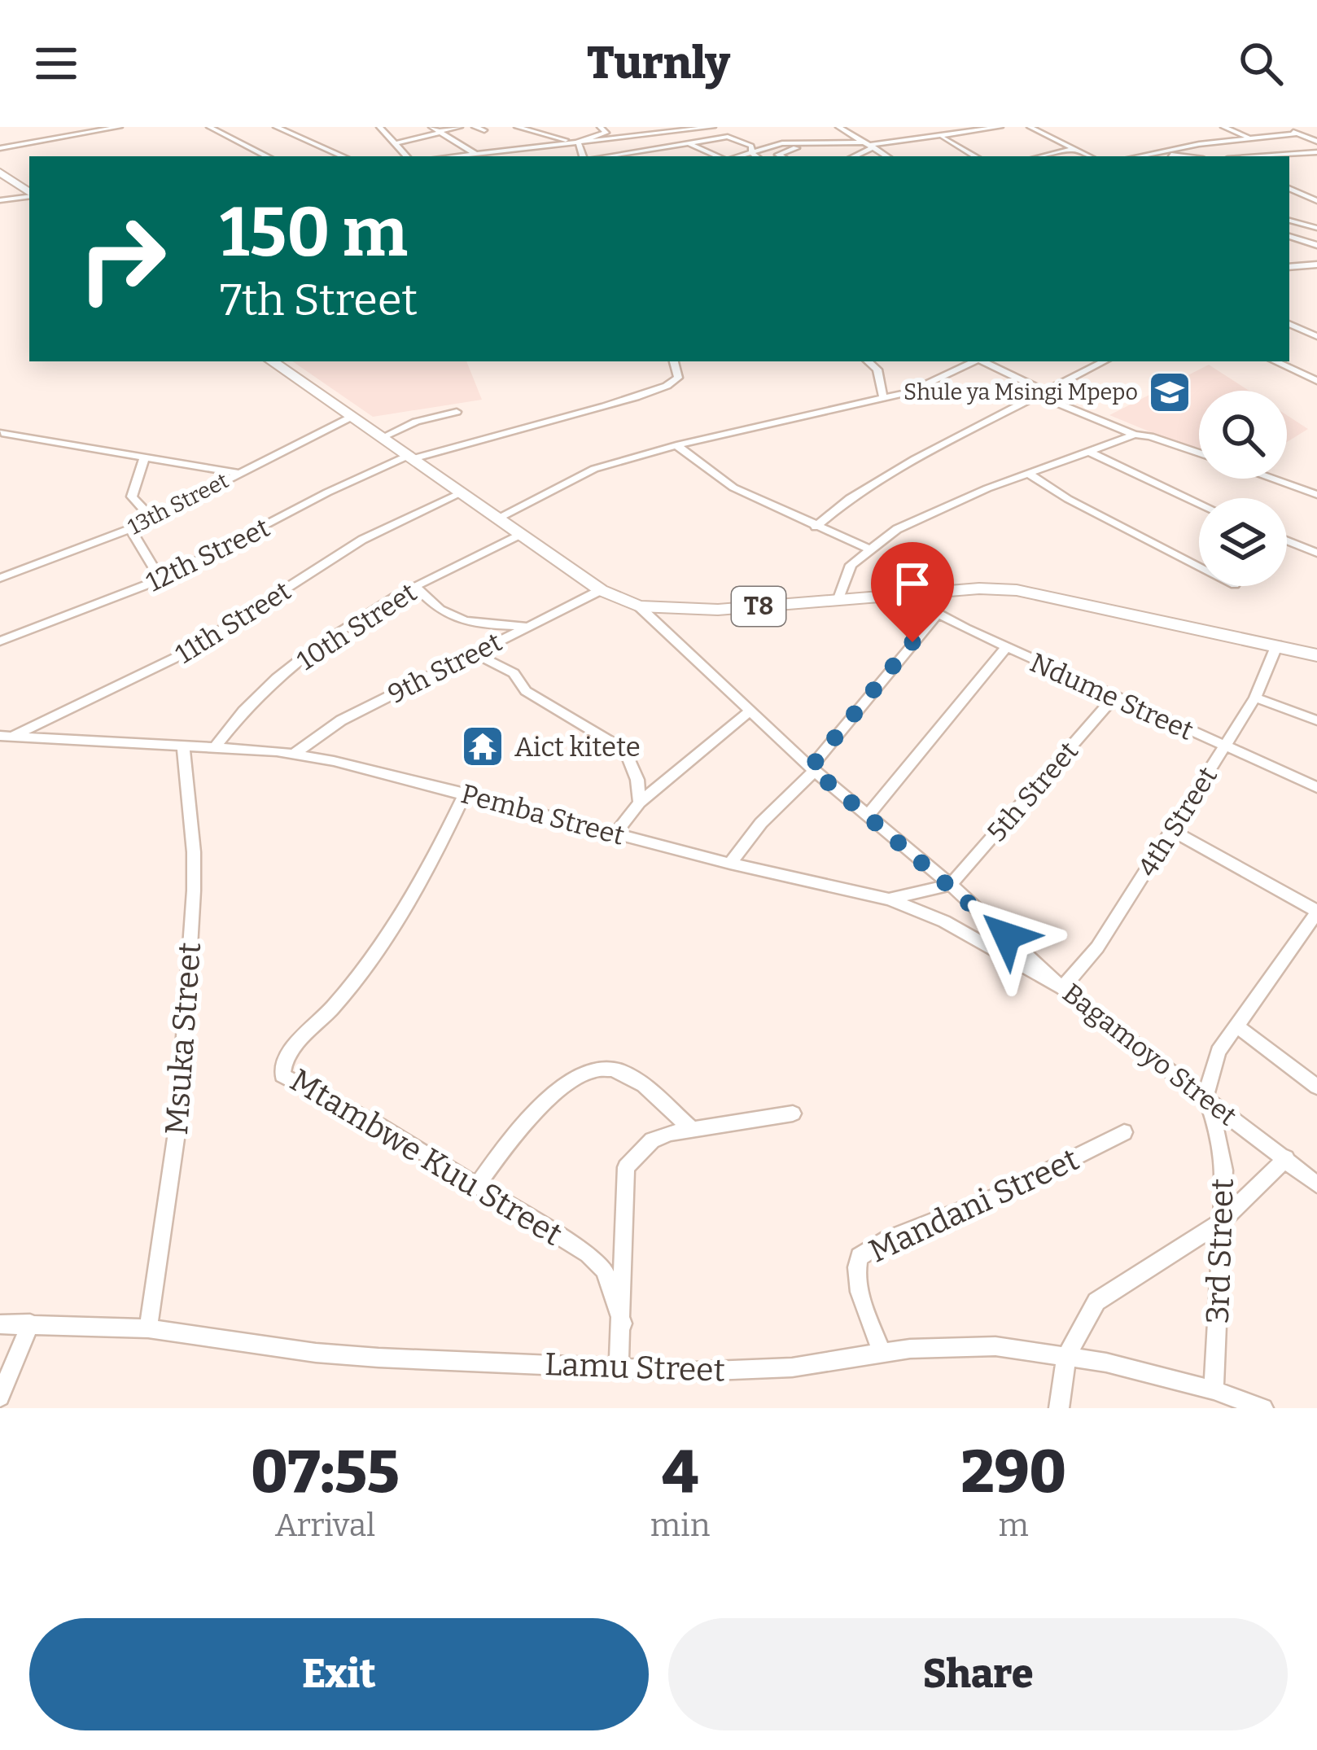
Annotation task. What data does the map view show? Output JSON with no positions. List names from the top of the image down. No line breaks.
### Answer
{"streets":{"highway":["T8"],"street":["13th Street","12th Street","11th Street","10th Street","9th Street","Ndume Street","5th Street","Pemba Street","4th Street","Msuka Street","Bagamoyo Street","Mtambwe Kuu Street","Mandani Street","3rd Street","Lamu Street"]},"crossings":[["13th Street","T8"],["12th Street","T8"],["T8","11th Street"],["T8","10th Street"],["T8","9th Street"],["T8","Ndume Street"],["T8","4th Street"],["T8","Bagamoyo Street"],["11th Street","Pemba Street"],["10th Street","Pemba Street"],["9th Street","Pemba Street"],["Ndume Street","5th Street"],["Ndume Street","4th Street"],["5th Street","Bagamoyo Street"],["Pemba Street","4th Street"],["Pemba Street","Msuka Street"],["Pemba Street","Bagamoyo Street"],["Pemba Street","Mtambwe Kuu Street"],["4th Street","Bagamoyo Street"],["Msuka Street","Lamu Street"],["Bagamoyo Street","3rd Street"],["Mtambwe Kuu Street","Lamu Street"],["Mandani Street","Lamu Street"],["3rd Street","Lamu Street"]],"places":{"school or university":["Shule ya Msingi Mpepo"],"temple":["Aict kitete"]},"page":{"header":"Turnly","turn":["150 m","7th Street"],"eta":["07:55","Arrival","4","min","290","m"],"buttons":["Exit","Share"]}}
